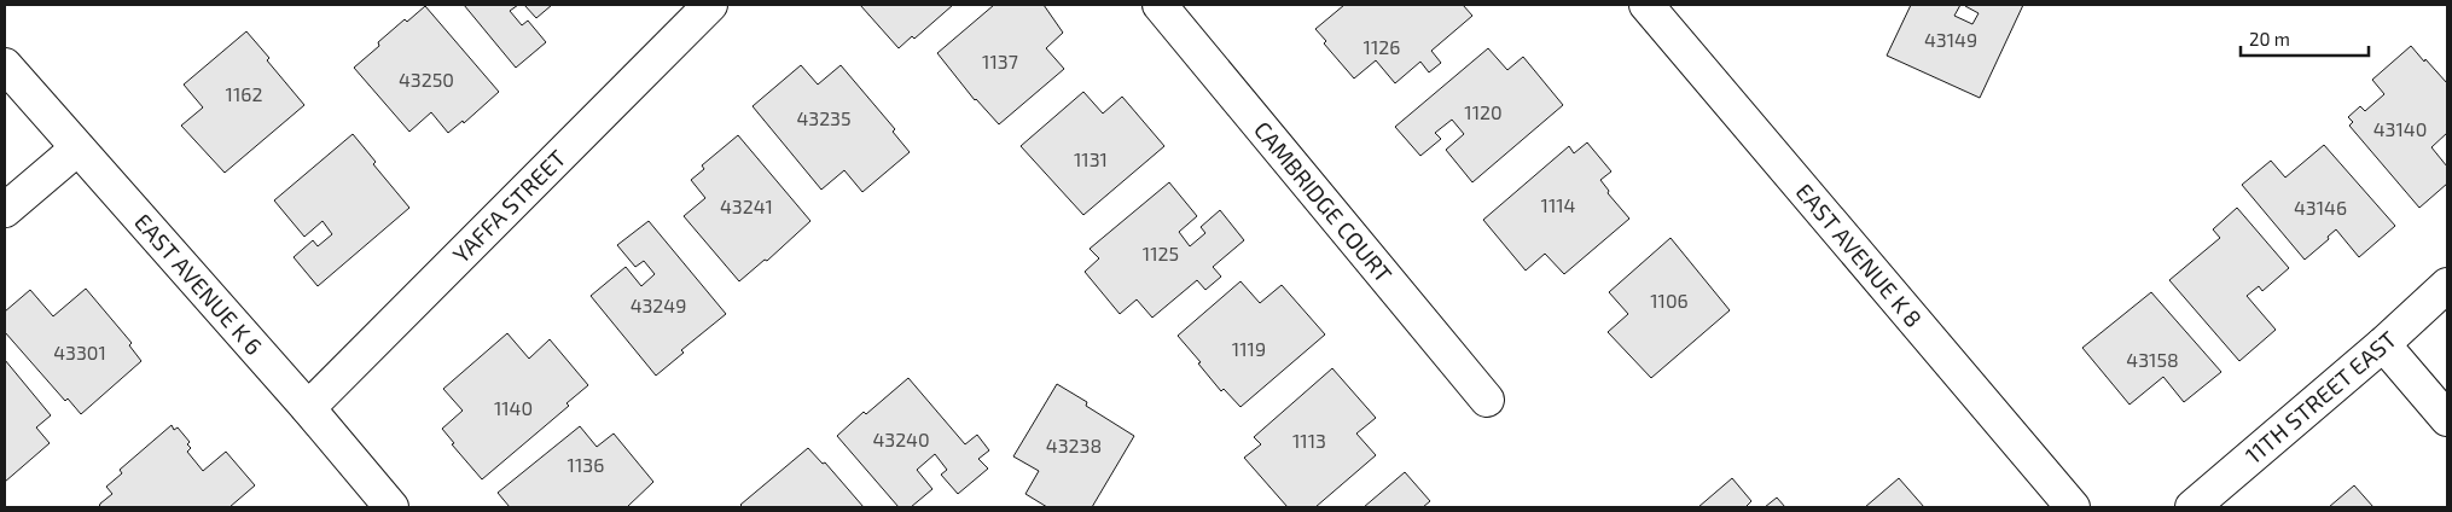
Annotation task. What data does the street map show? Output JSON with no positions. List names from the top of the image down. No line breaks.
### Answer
{"streets":{"street":["CAMBRIDGE COURT","YAFFA STREET","EAST AVENUE K 8","EAST AVENUE K 6","11TH STREET EAST"]},"crossings":[["YAFFA STREET","EAST AVENUE K 6"]],"house_numbers":["43149","1126","1137","43250","1162","1120","43235","43140","1131","1114","43241","43146","1125","1106","43249","1119","43301","43158","1140","43240","1113","43238","1136"],"scale_bar":"20 m"}
